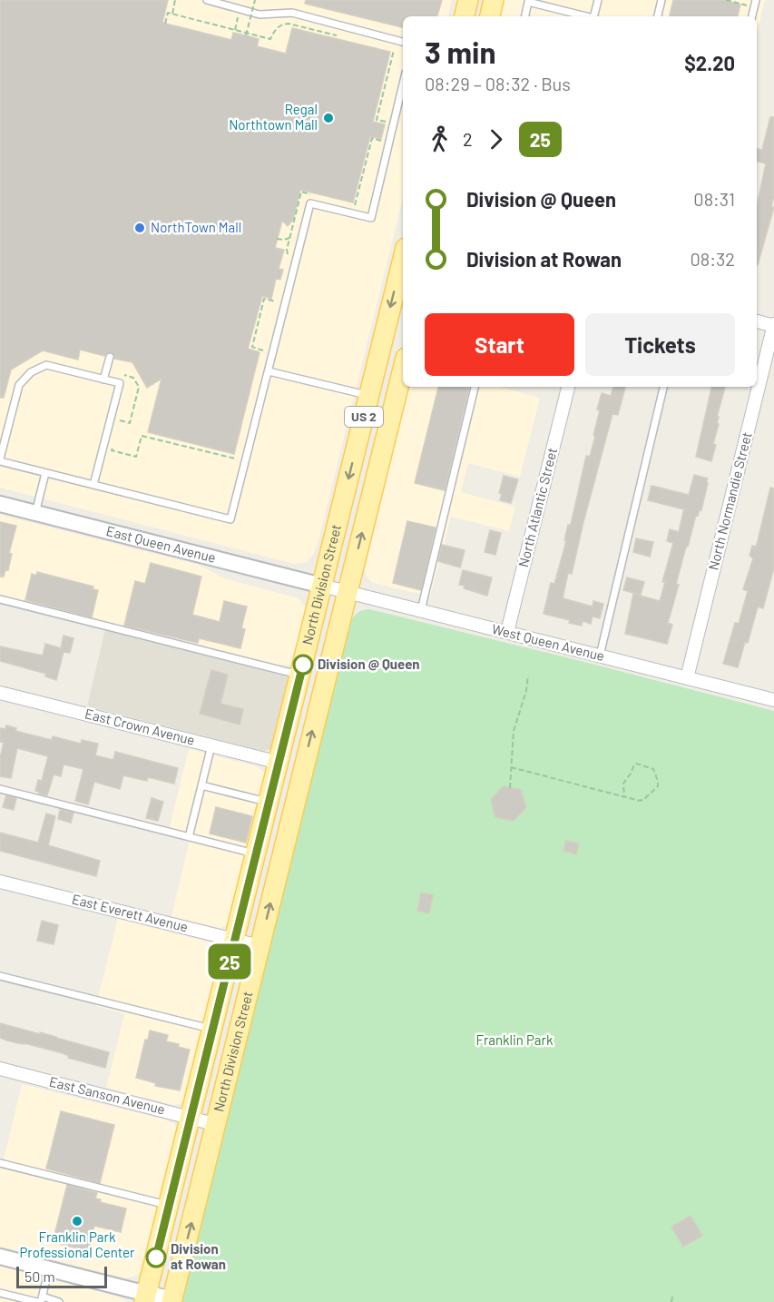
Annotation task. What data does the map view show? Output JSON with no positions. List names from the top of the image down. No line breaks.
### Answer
{"streets":{"main road":["US 2","North Division Street"],"street":["North Normandie Street","North Atlantic Street","East Queen Avenue","West Queen Avenue","East Crown Avenue","East Everett Avenue","East Sanson Avenue"]},"crossings":[["North Normandie Street","West Queen Avenue"],["North Atlantic Street","West Queen Avenue"],["East Queen Avenue","North Division Street"],["East Queen Avenue","West Queen Avenue"],["North Division Street","West Queen Avenue"],["North Division Street","East Crown Avenue"],["North Division Street","East Everett Avenue"],["North Division Street","East Sanson Avenue"]],"parks":["Franklin Park"],"places":["Regal Northtown Mall","NorthTown Mall","Division @ Queen","Franklin Park Professional Center","Division at Rowan"],"lines":["bus line 25"],"scale_bar":"50 m","page":{"on_map":"25","heading":["3 min","08:29 – 08:32 · Bus","$2.20"],"legs":["2","25"],"list":[{"name":"Division @ Queen","value":"08:31"},{"name":"Division at Rowan","value":"08:32"}],"buttons":["Start","Tickets"],"scale":"50 m"}}
